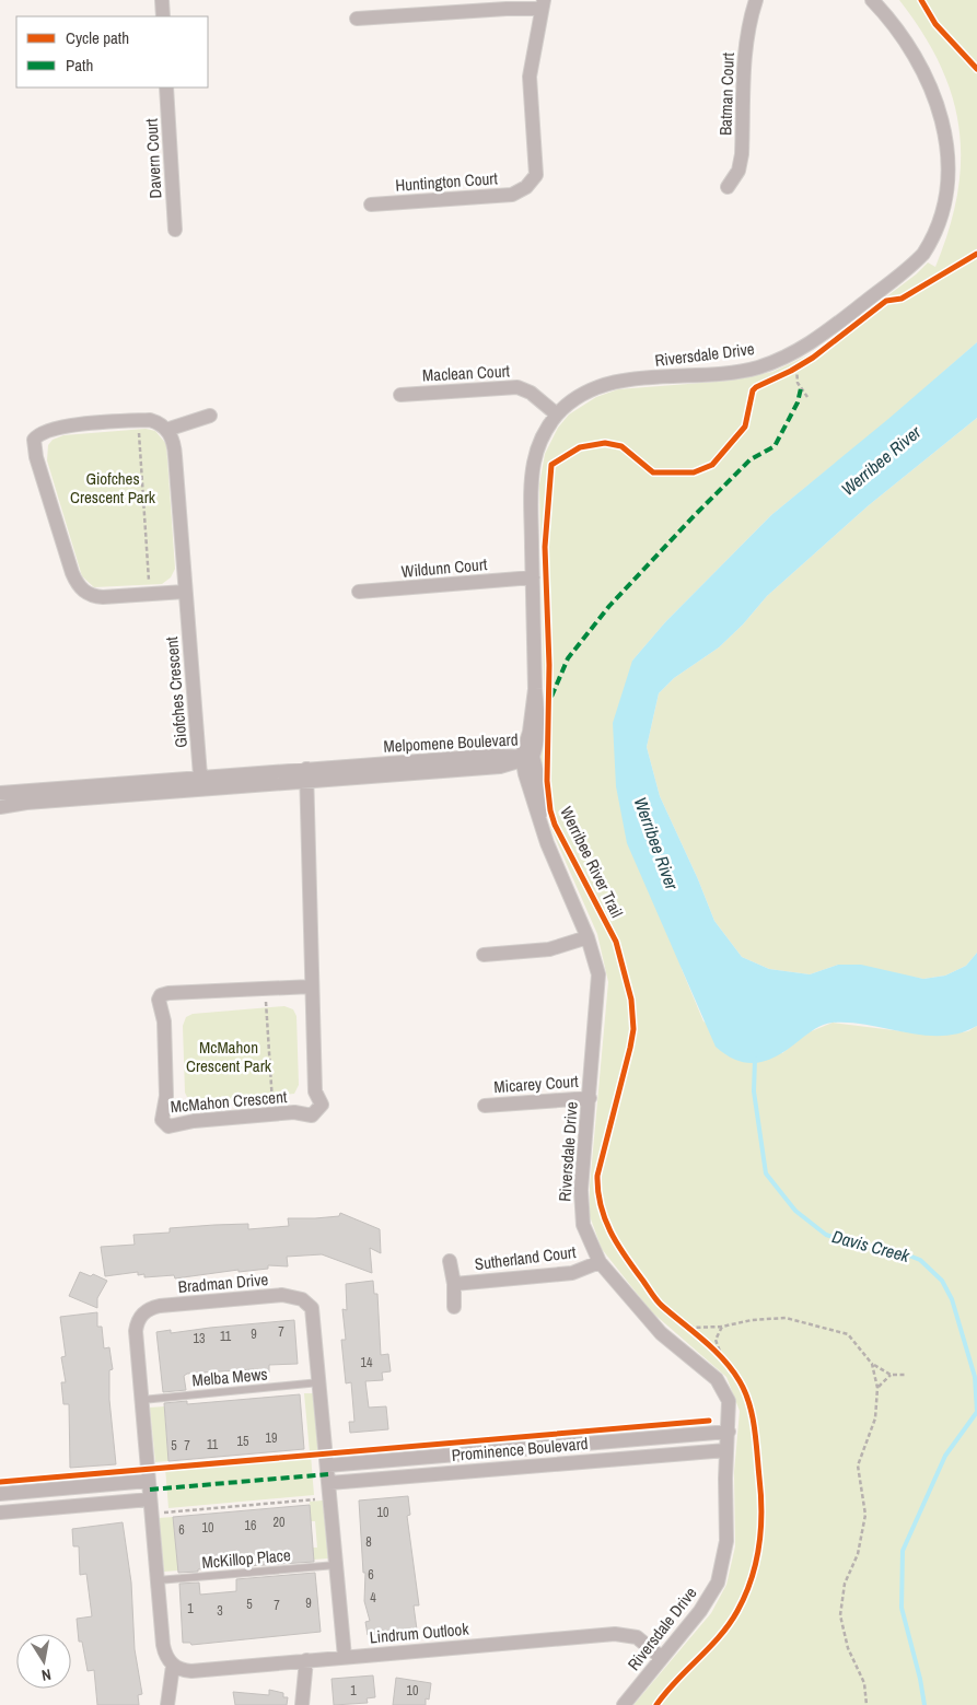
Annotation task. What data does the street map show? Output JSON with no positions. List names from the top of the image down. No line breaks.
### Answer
{"streets":{"street":["Batman Court","Davern Court","Huntington Court","Riversdale Drive","Maclean Court","Wildunn Court","Giofches Crescent","Melpomene Boulevard","Micarey Court","McMahon Crescent","Sutherland Court","Bradman Drive","Prominence Boulevard","Lindrum Outlook"],"lane":["Melba Mews","McKillop Place"],"cycle path":["Werribee River Trail"]},"crossings":[["Riversdale Drive","Maclean Court"],["Riversdale Drive","Wildunn Court"],["Riversdale Drive","Melpomene Boulevard"],["Riversdale Drive","Micarey Court"],["Riversdale Drive","Sutherland Court"],["Riversdale Drive","Prominence Boulevard"],["Riversdale Drive","Lindrum Outlook"],["Giofches Crescent","Melpomene Boulevard"],["Melpomene Boulevard","McMahon Crescent"],["Bradman Drive","Melba Mews"],["Bradman Drive","Prominence Boulevard"],["Bradman Drive","McKillop Place"],["Bradman Drive","Lindrum Outlook"]],"water":["Werribee River","Davis Creek"],"parks":["Giofches Crescent Park","McMahon Crescent Park"],"house_numbers":["7","9","11","13","14","19","15","11","5","7","10","20","16","10","6","8","6","4","9","5","7","1","3","1","10"],"legend":["Cycle path","Path"],"north":"bottom"}
